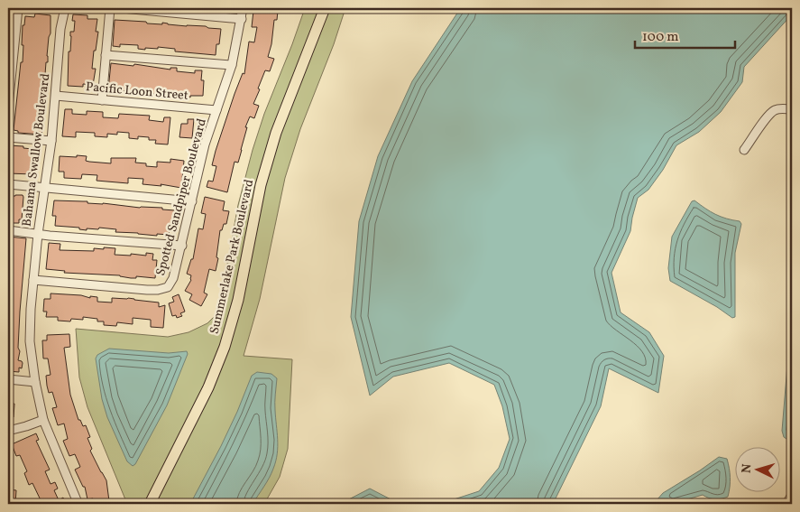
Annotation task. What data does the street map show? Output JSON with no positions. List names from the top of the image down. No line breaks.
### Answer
{"streets":{"main road":["Summerlake Park Boulevard"],"street":["Pacific Loon Street","Bahama Swallow Boulevard","Spotted Sandpiper Boulevard"]},"crossings":[["Pacific Loon Street","Bahama Swallow Boulevard"],["Pacific Loon Street","Spotted Sandpiper Boulevard"],["Bahama Swallow Boulevard","Spotted Sandpiper Boulevard"]],"scale_bar":"100 m","north":"left"}
